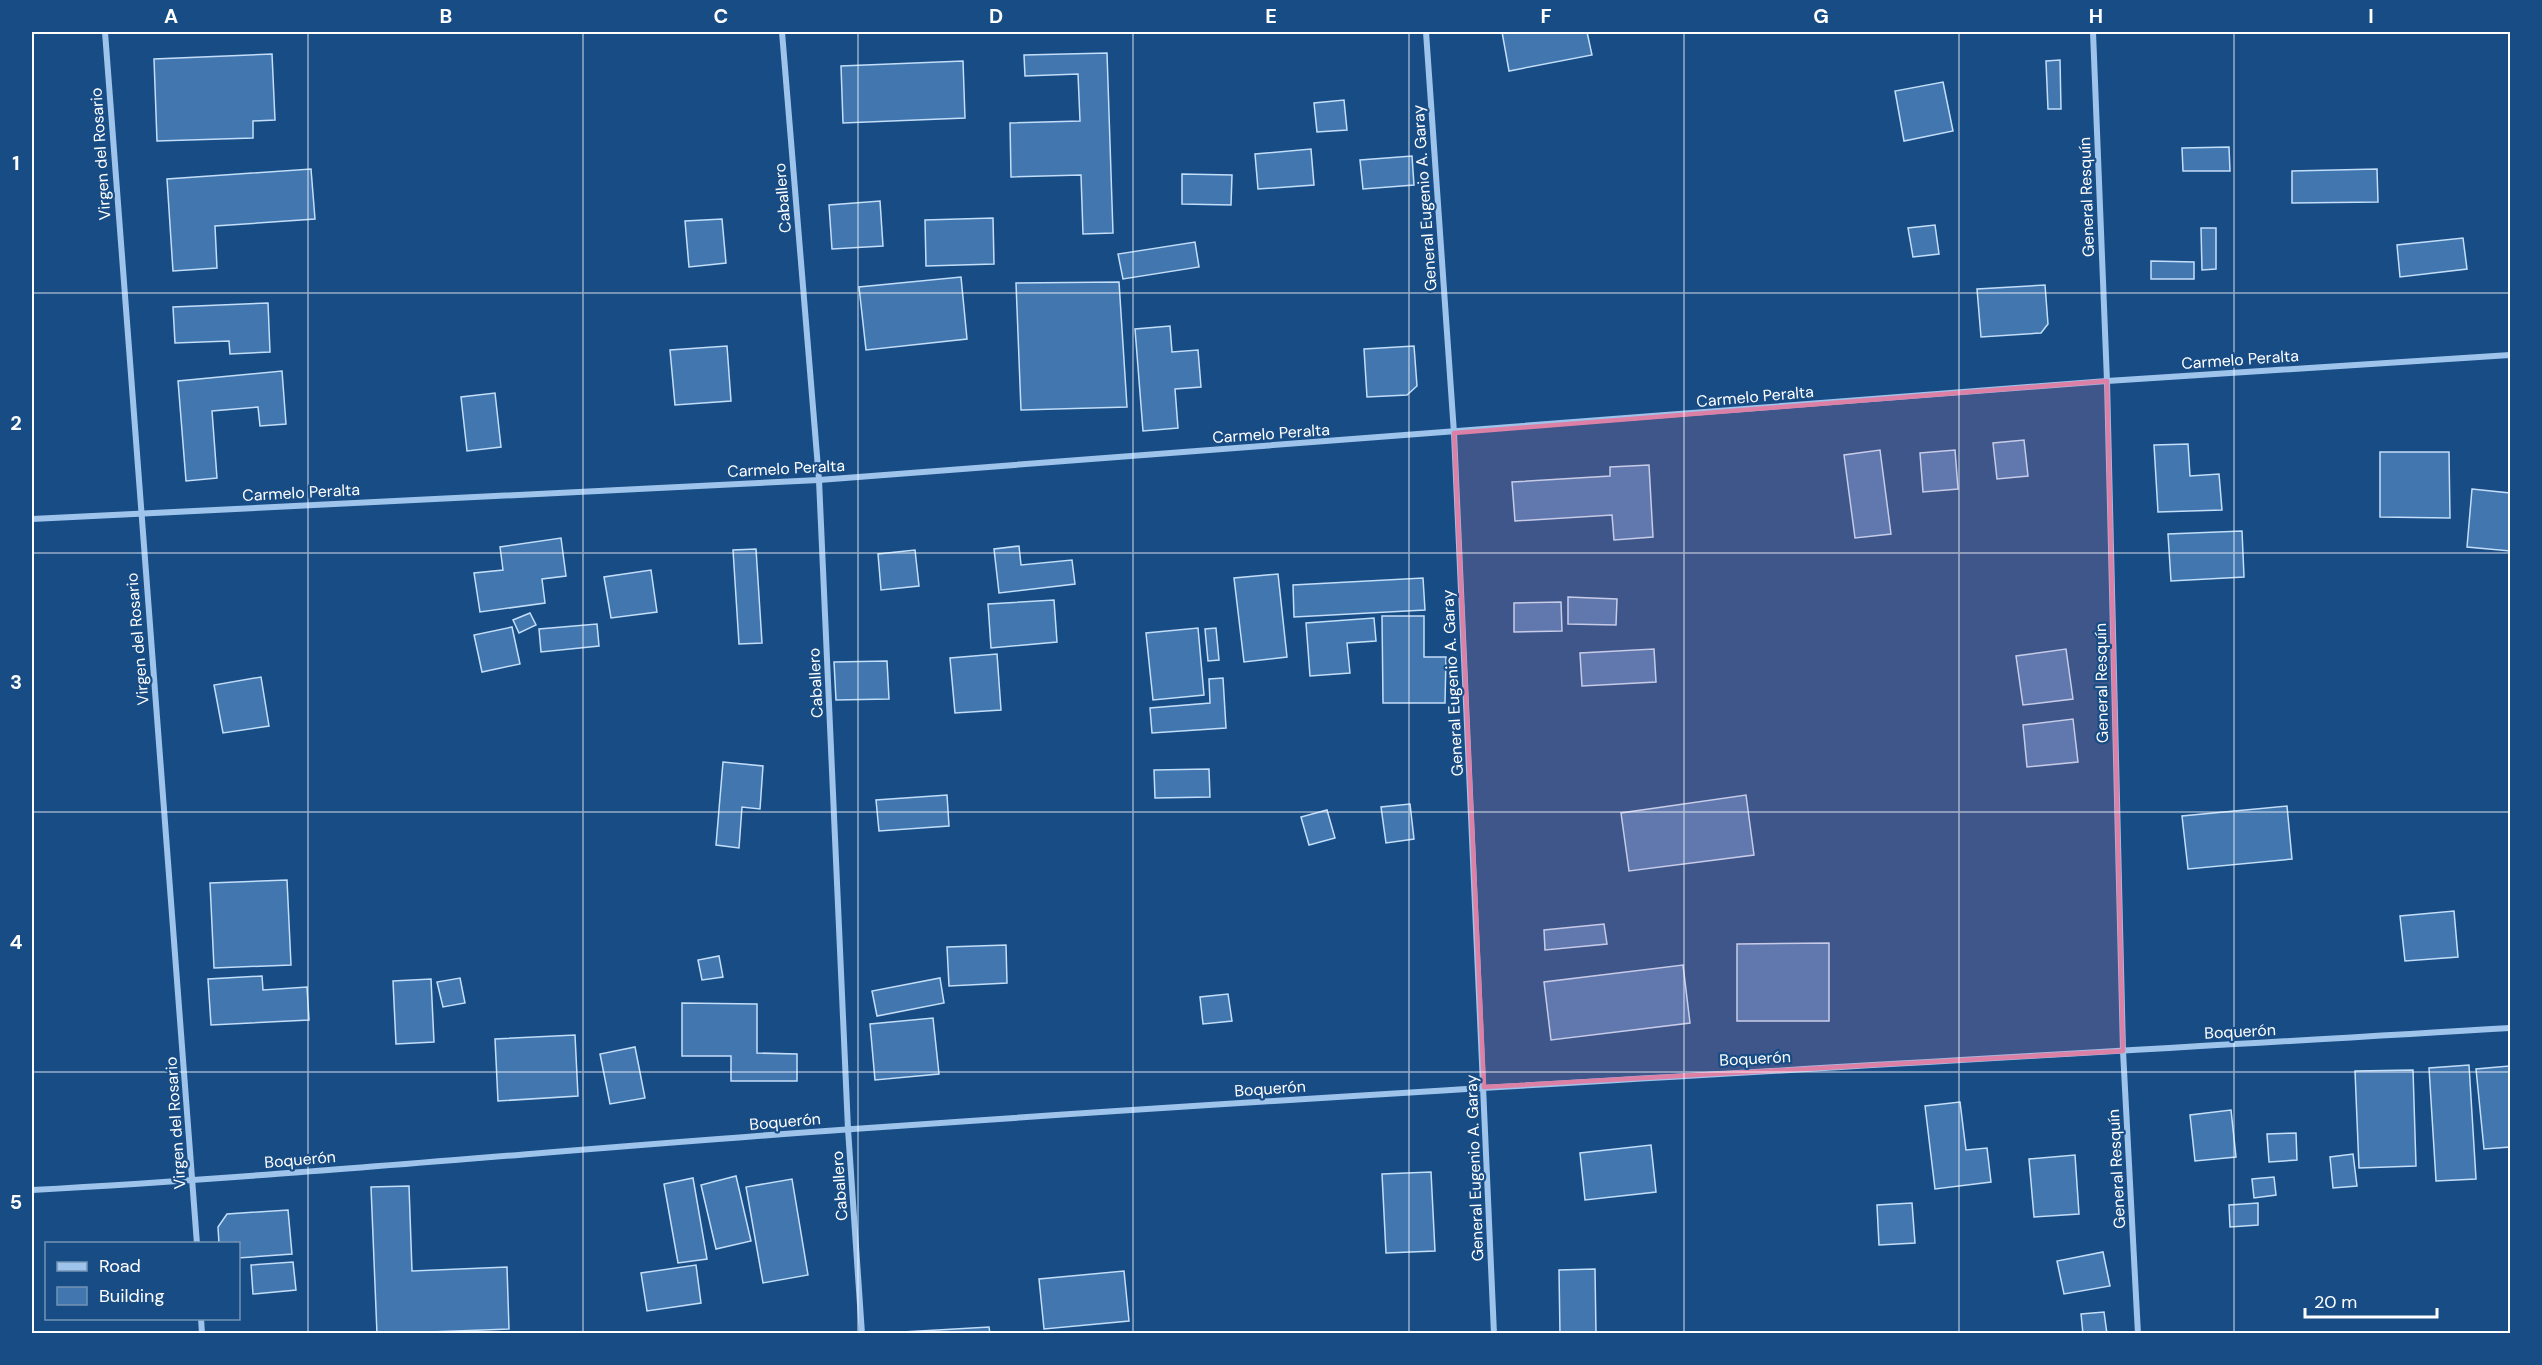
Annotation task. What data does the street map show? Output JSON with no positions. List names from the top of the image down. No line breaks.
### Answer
{"streets":{"street":["Virgen del Rosario","General Resquín","Caballero","General Eugenio A. Garay","Carmelo Peralta","Boquerón"]},"crossings":[["Virgen del Rosario","Carmelo Peralta"],["Virgen del Rosario","Boquerón"],["General Resquín","Carmelo Peralta"],["General Resquín","Boquerón"],["Caballero","Carmelo Peralta"],["Caballero","Boquerón"],["General Eugenio A. Garay","Carmelo Peralta"],["General Eugenio A. Garay","Boquerón"]],"legend":["Road","Building"],"scale_bar":"20 m","grid":{"columns":["A","B","C","D","E","F","G","H","I"],"rows":["1","2","3","4","5"]}}
